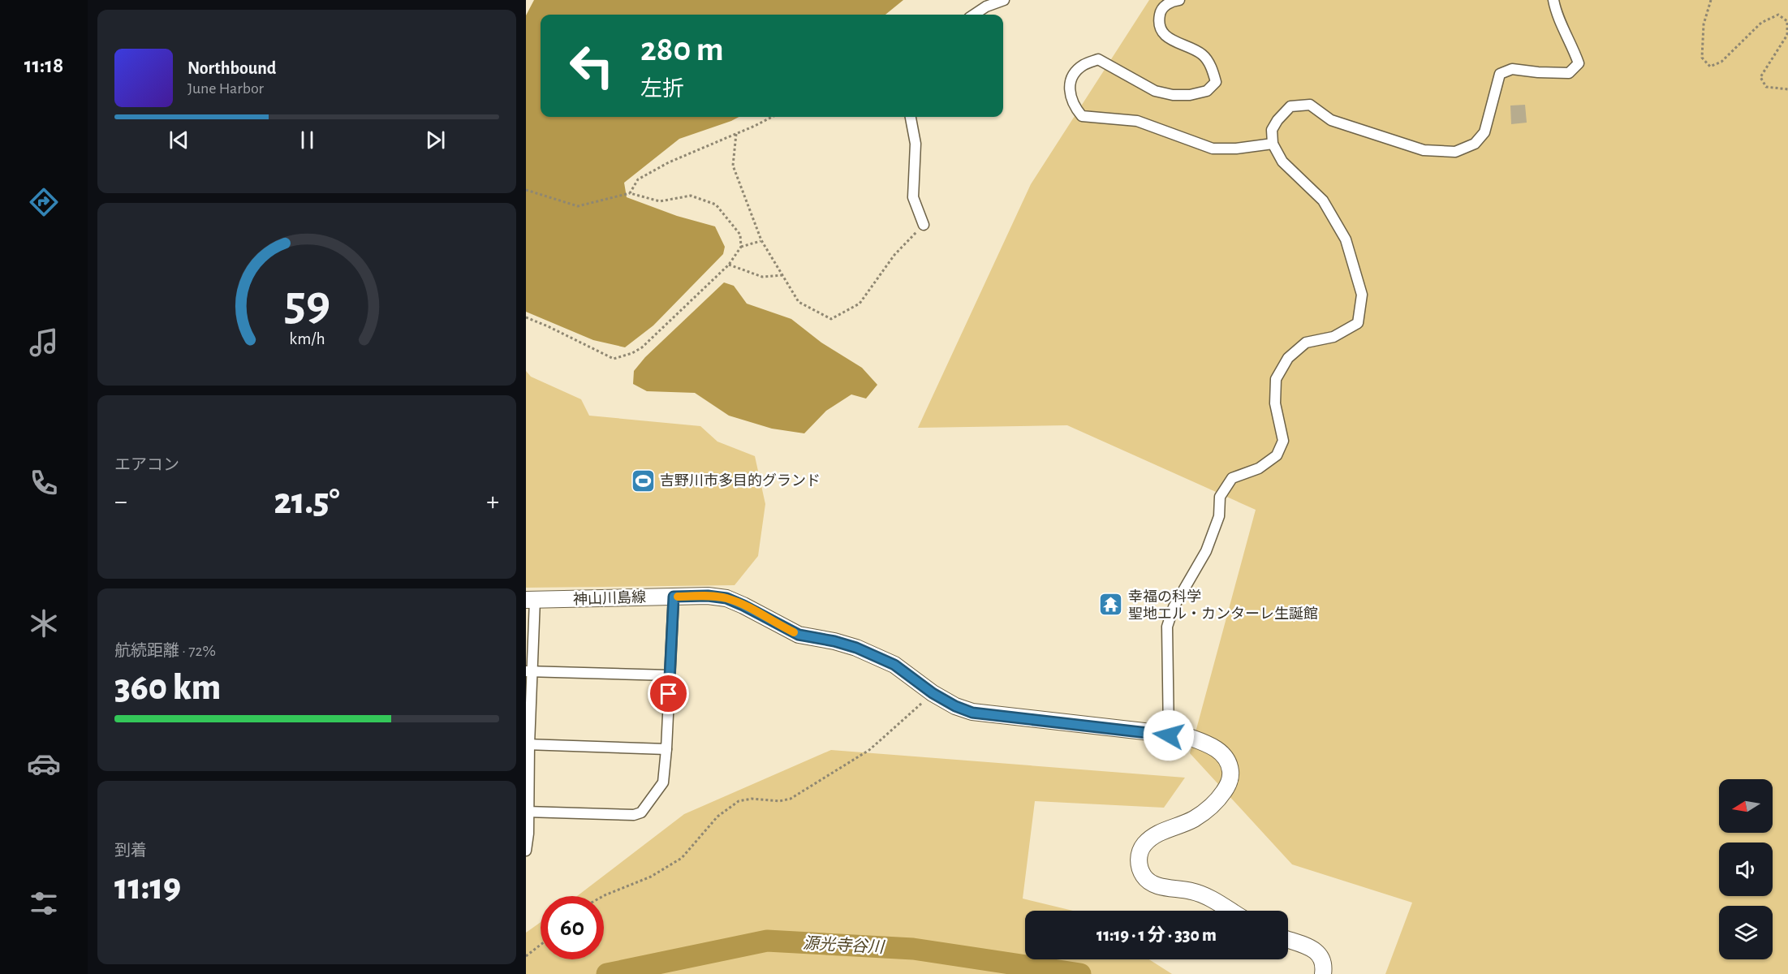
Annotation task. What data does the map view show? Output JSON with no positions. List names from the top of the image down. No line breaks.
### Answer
{"streets":{"main road":["神山川島線"]},"water":["源光寺谷川"],"places":{"sports":["吉野川市多目的グランド"],"temple":["幸福の科学 聖地エル・カンターレ生誕館"]},"north":"left","page":{"tabs":"11:18","turn":["280 m","左折"],"song":["Northbound","June Harbor"],"tile":["エアコン",["航続距離 · 72%","360 km"],["到着","11:19"]],"heat":["−","21.5°","+"],"limit":"60","trip":"11:19 · 1 分 · 330 m","gauge":["59","km/h"]}}
